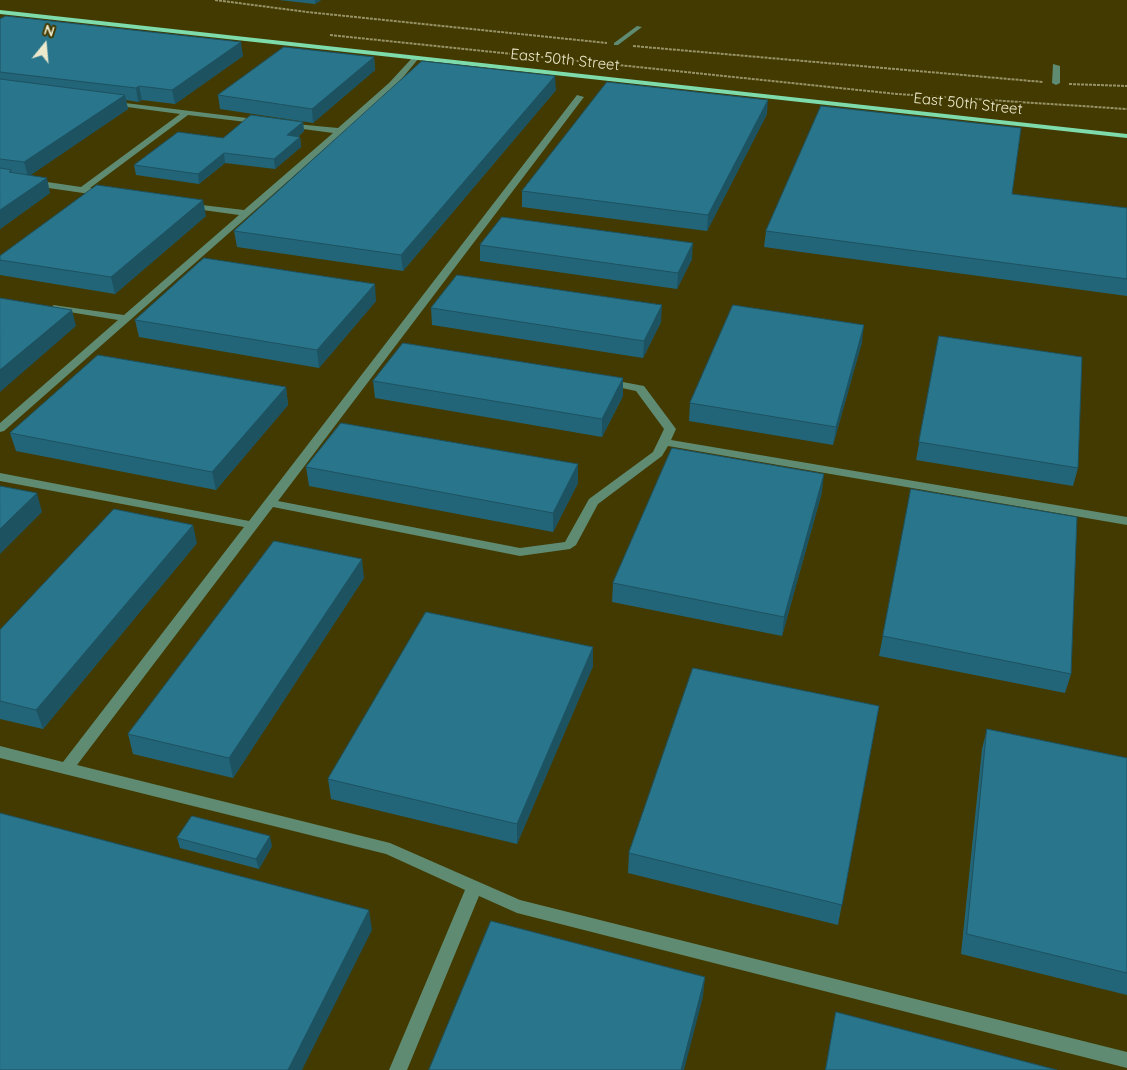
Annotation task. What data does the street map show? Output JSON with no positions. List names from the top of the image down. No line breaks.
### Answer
{"streets":{"main road":["East 50th Street"]},"north":"top"}
